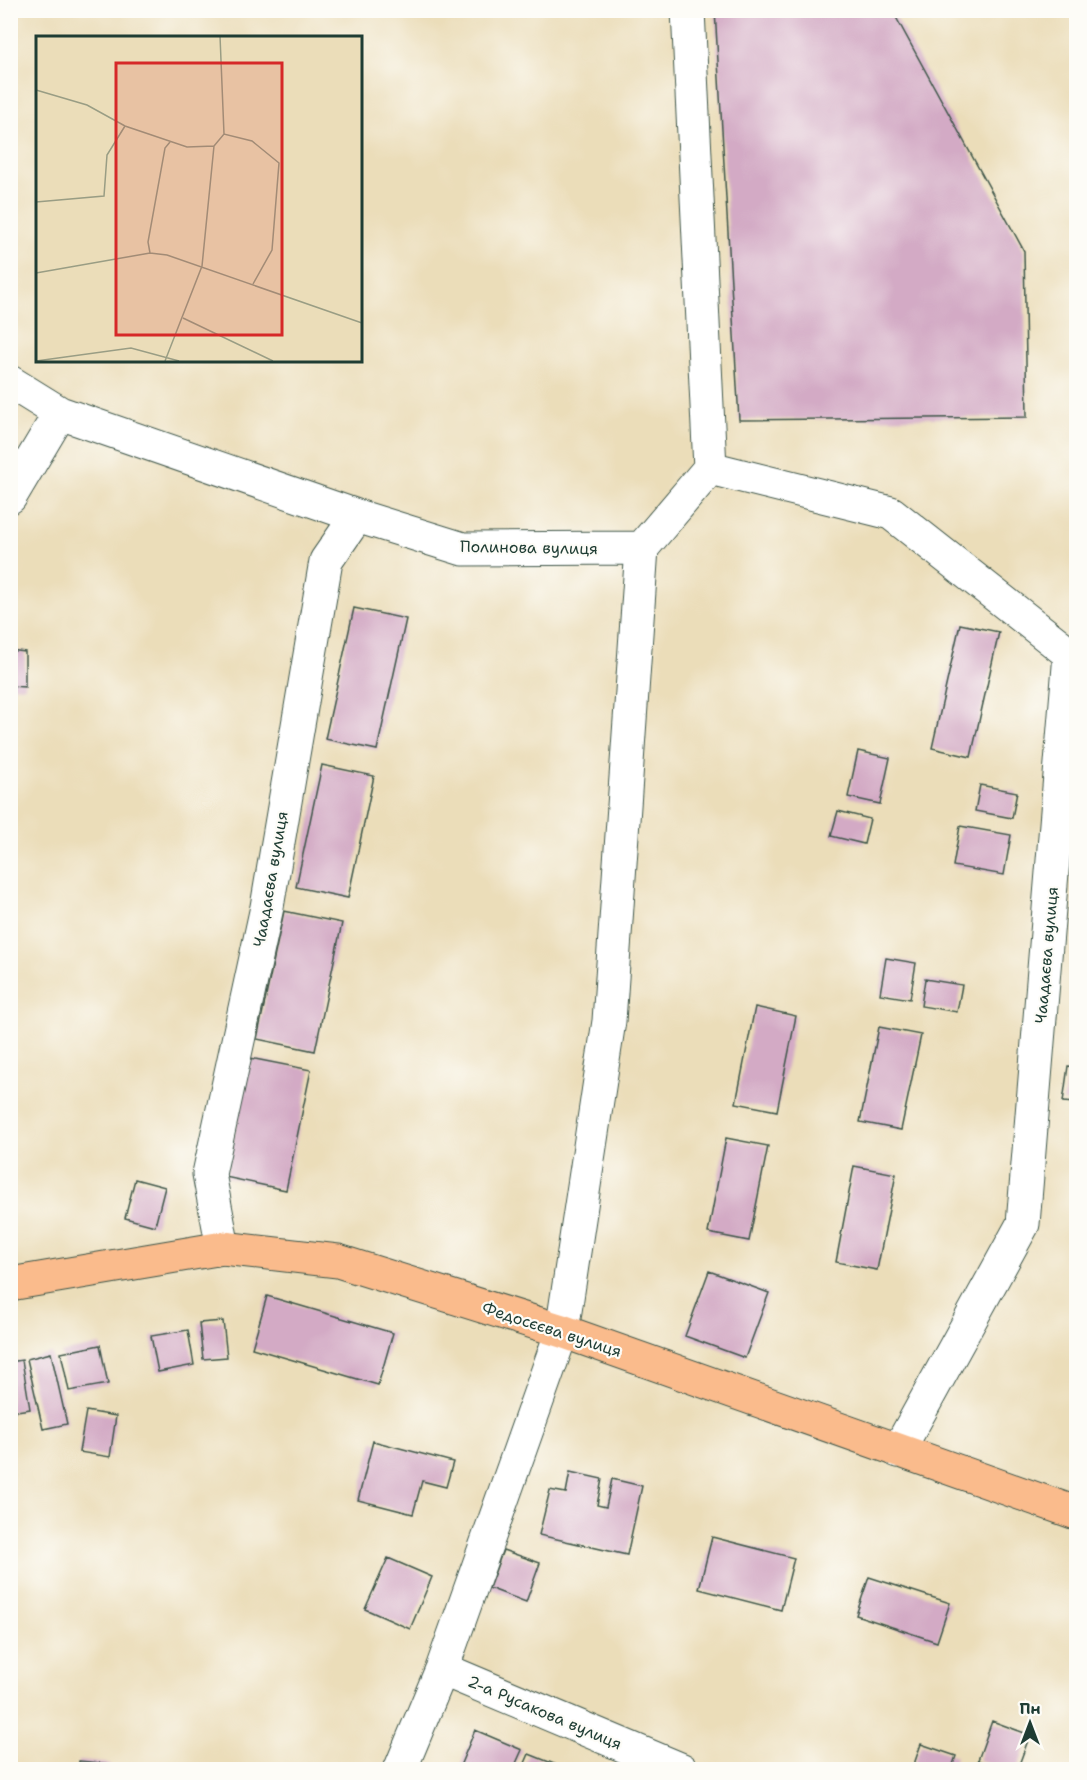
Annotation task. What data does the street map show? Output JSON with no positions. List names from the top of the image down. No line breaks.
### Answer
{"streets":{"main road":["Федосєєва вулиця"],"street":["Полинова вулиця","Чаадаєва вулиця","2-а Русакова вулиця"]},"crossings":[["Полинова вулиця","Чаадаєва вулиця"],["Чаадаєва вулиця","Федосєєва вулиця"]],"north":"top"}
